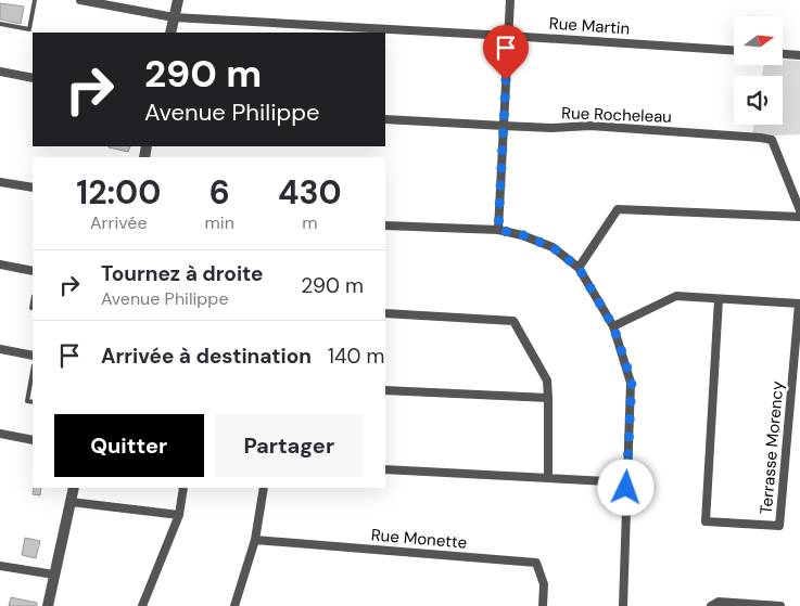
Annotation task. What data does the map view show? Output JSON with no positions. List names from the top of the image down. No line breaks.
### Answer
{"streets":{"street":["Rue Martin","Rue Rocheleau","Terrasse Morency","Rue Monette"]},"north":"right","page":{"turn":["290 m","Avenue Philippe"],"eta":["12:00","Arrivée","6","min","430","m"],"list":[{"name":"Tournez à droite","note":"Avenue Philippe","value":"290 m"},{"name":"Arrivée à destination","value":"140 m"}],"buttons":["Quitter","Partager"]}}
